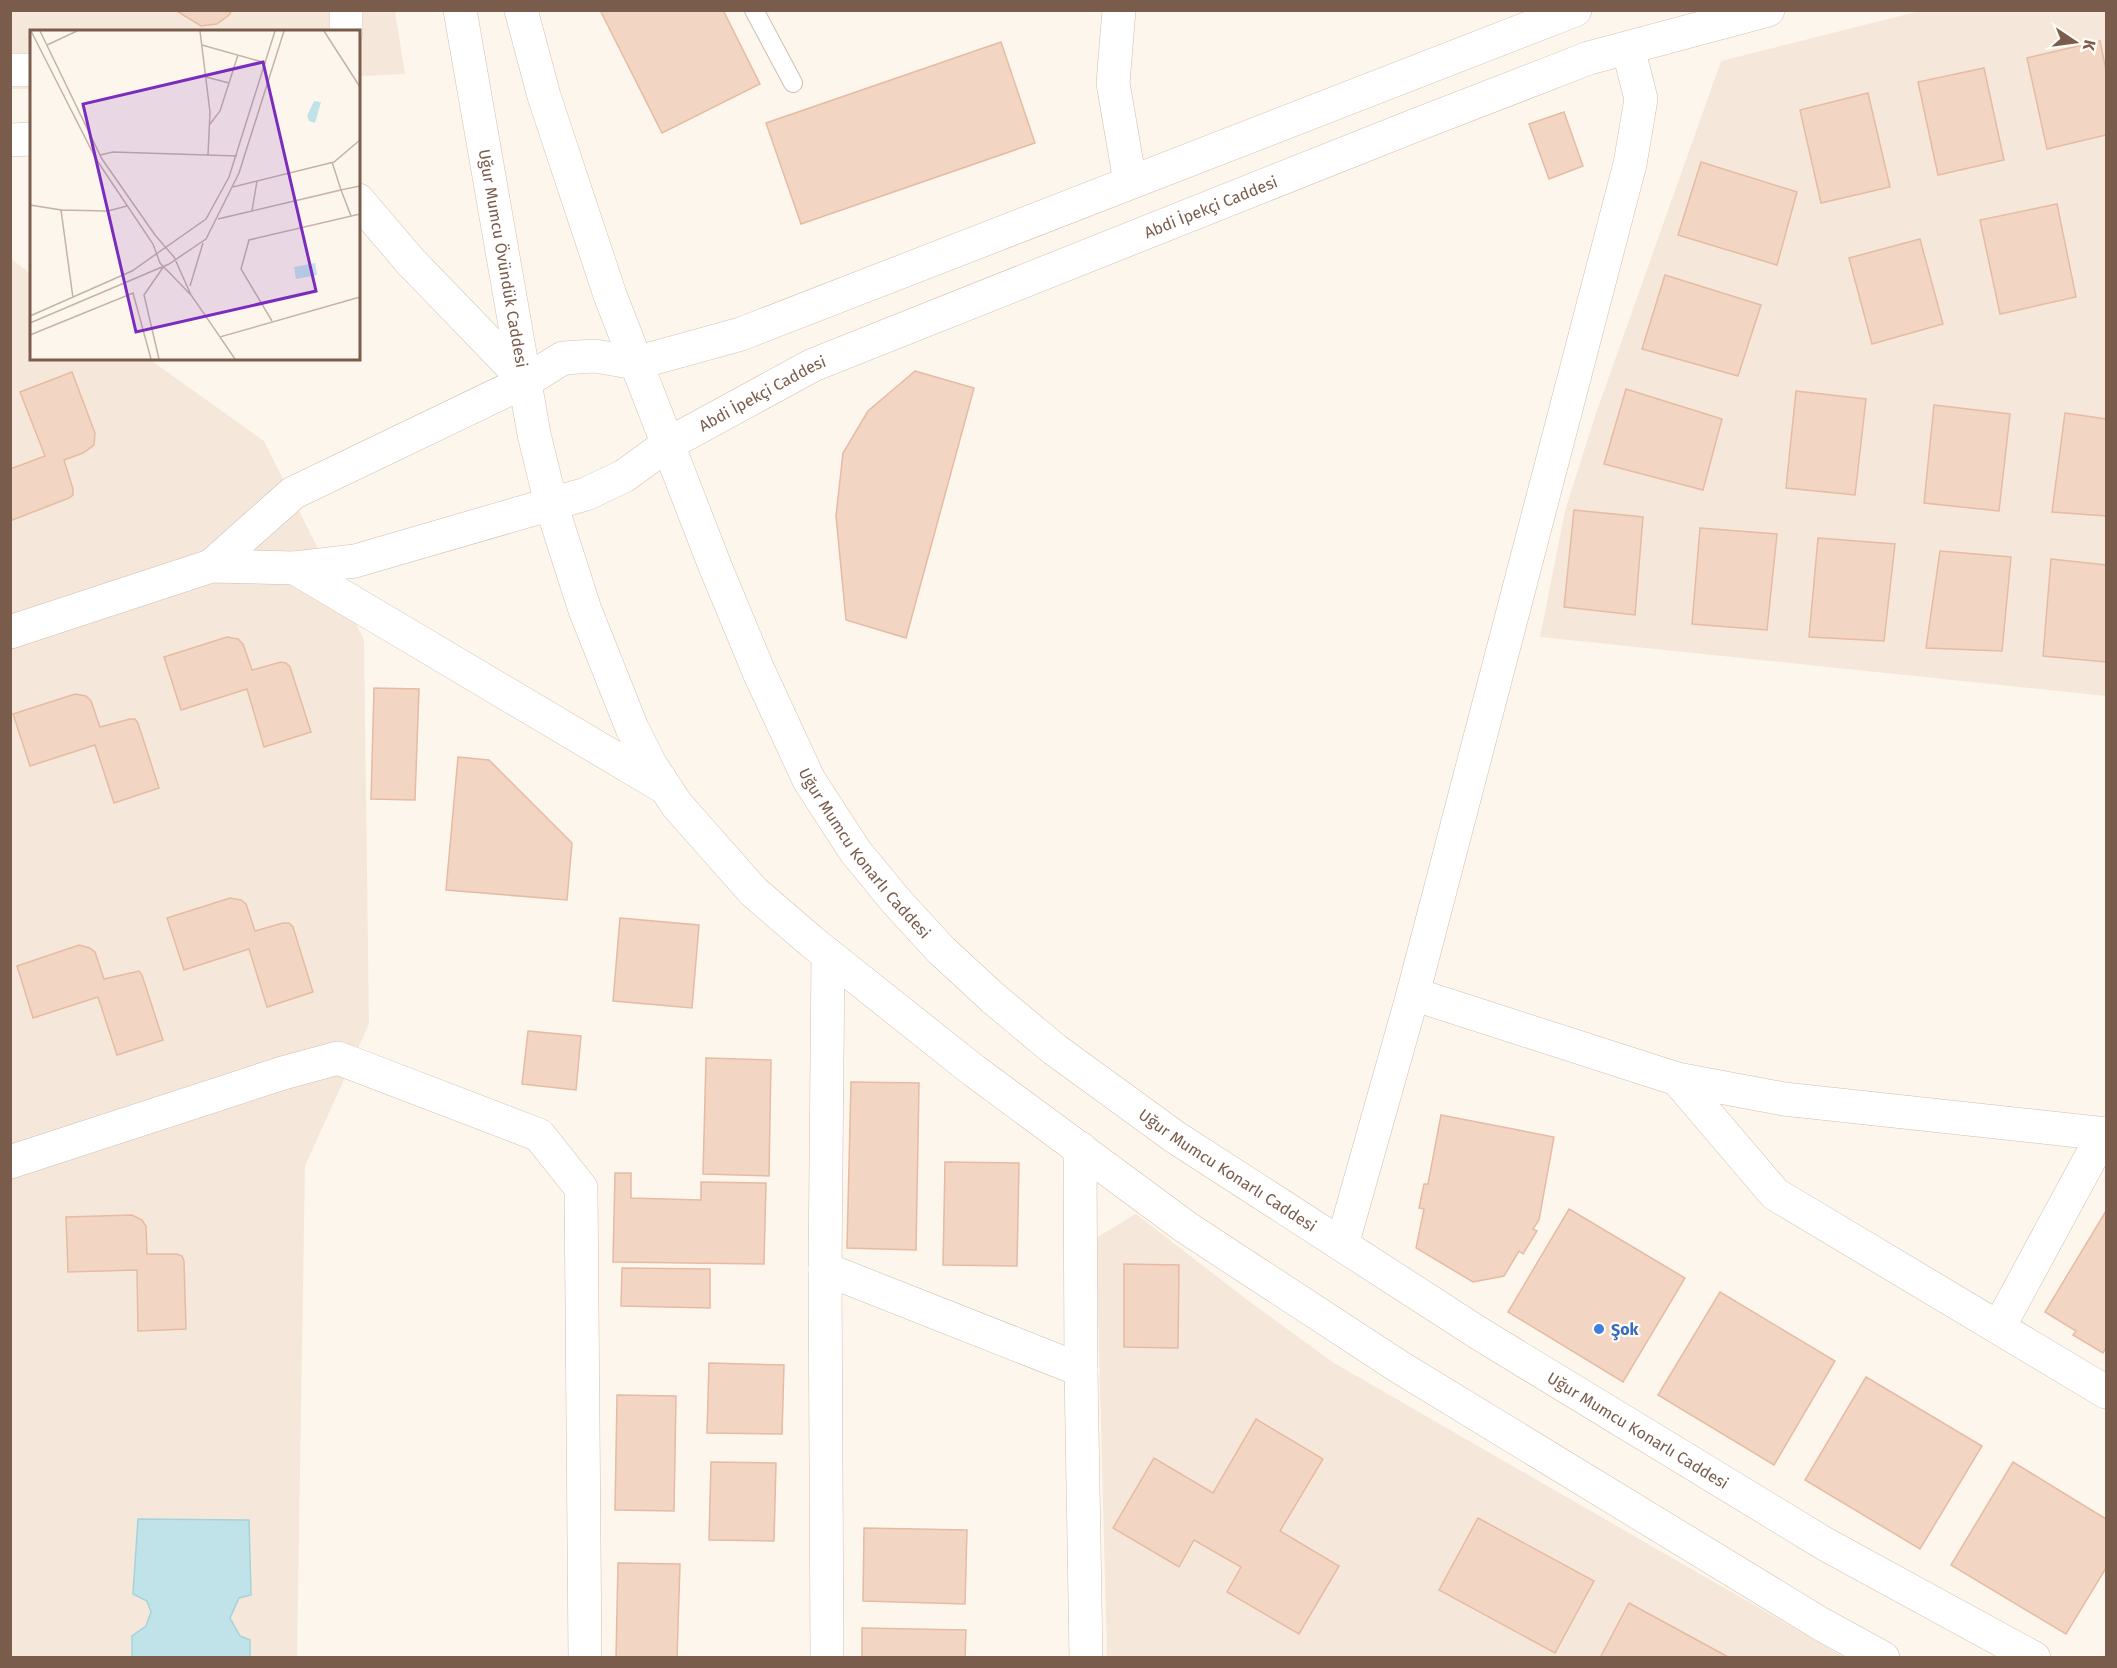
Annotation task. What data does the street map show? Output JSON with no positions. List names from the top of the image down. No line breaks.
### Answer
{"streets":{"street":["Abdi İpekçi Caddesi","Uğur Mumcu Övündük Caddesi","Uğur Mumcu Konarlı Caddesi"]},"crossings":[["Abdi İpekçi Caddesi","Uğur Mumcu Övündük Caddesi"],["Abdi İpekçi Caddesi","Uğur Mumcu Konarlı Caddesi"]],"places":["Şok"],"north":"right"}
